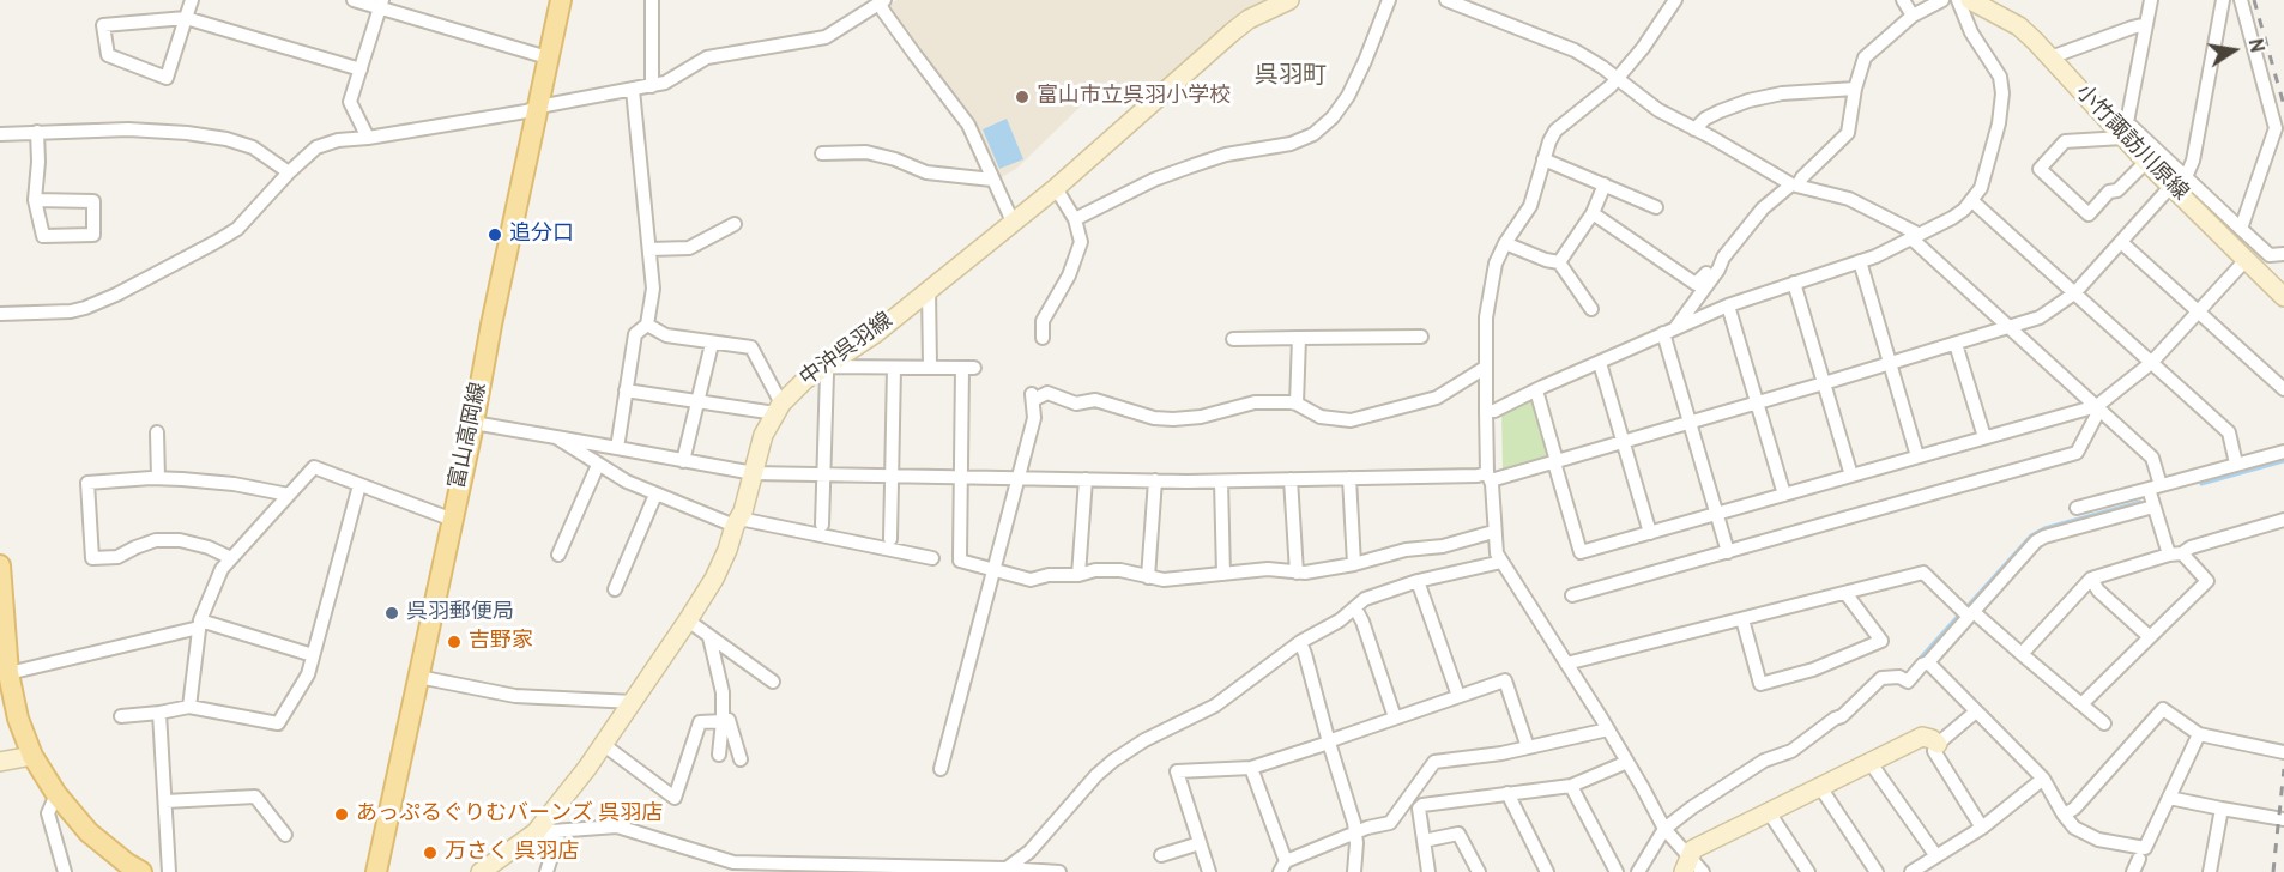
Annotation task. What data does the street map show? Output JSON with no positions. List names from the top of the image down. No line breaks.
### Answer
{"streets":{"main road":["小竹諏訪川原線","中沖呉羽線","富山高岡線"]},"districts":["呉羽町"],"places":["富山市立呉羽小学校","追分口","呉羽郵便局","吉野家","あっぷるぐりむバーンズ 呉羽店","万さく 呉羽店"],"north":"right"}
